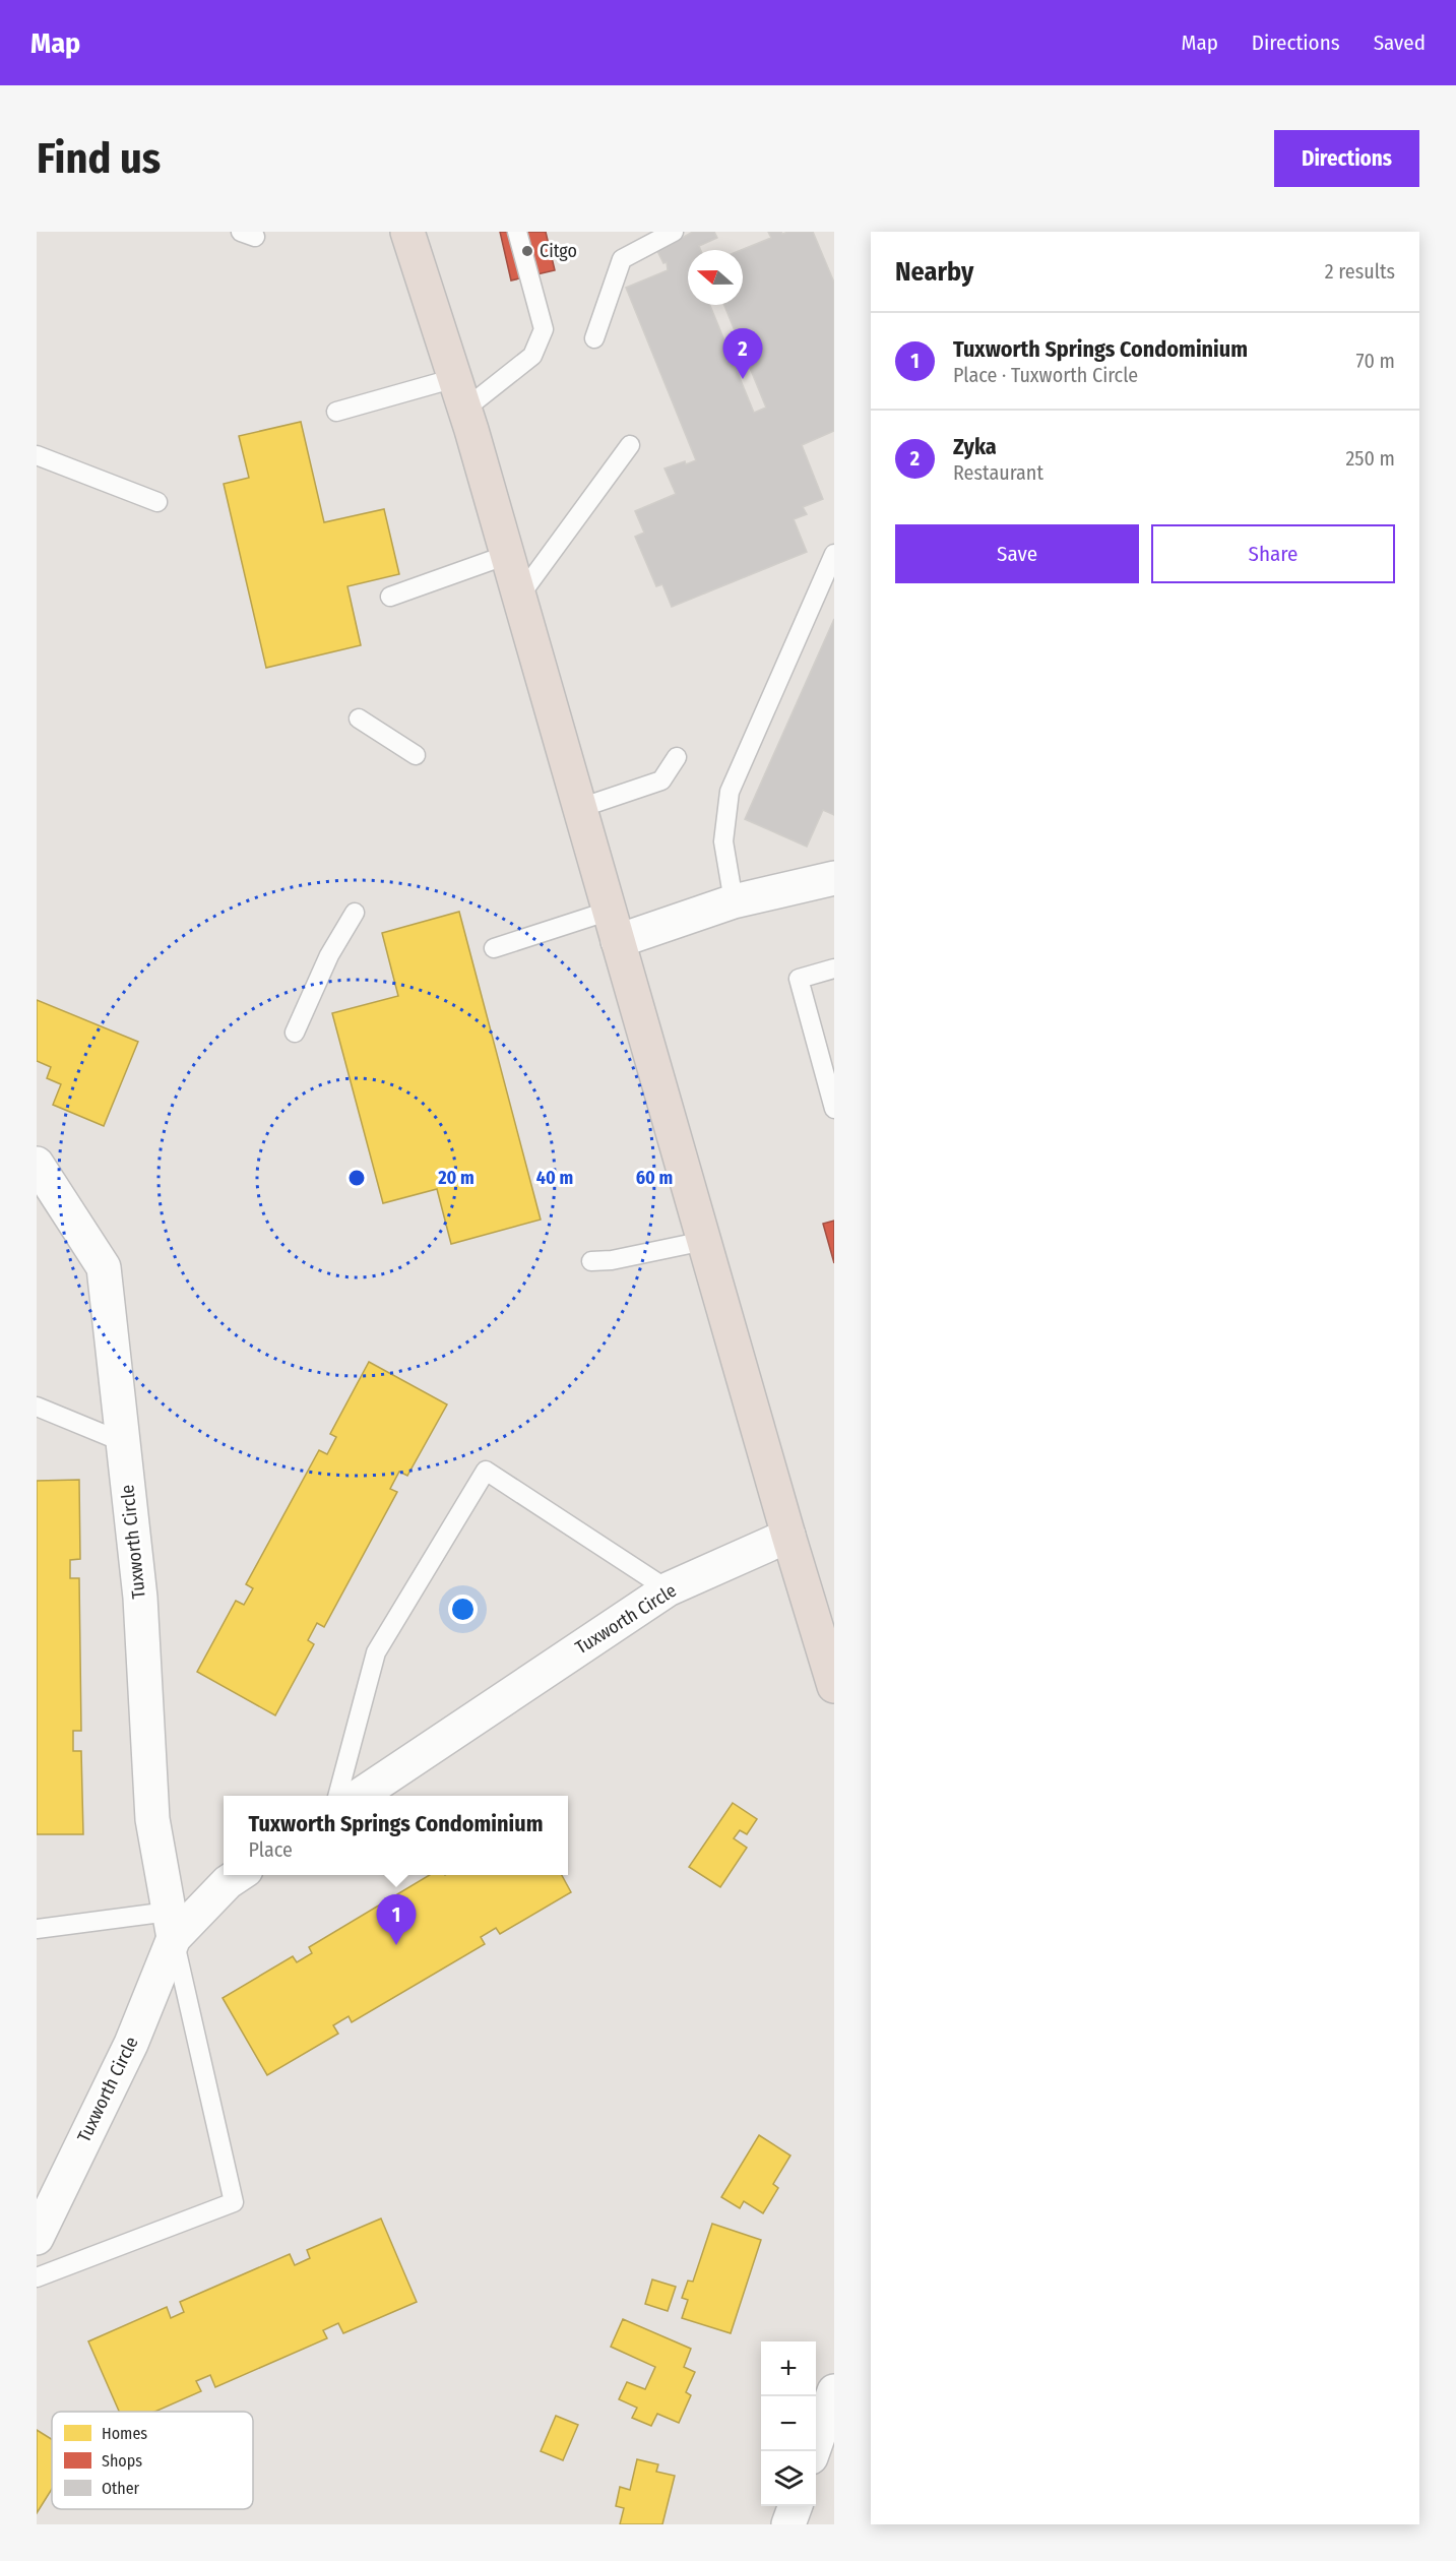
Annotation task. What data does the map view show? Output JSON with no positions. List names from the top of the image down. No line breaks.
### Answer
{"streets":{"street":["Tuxworth Circle"]},"places":["Citgo"],"legend":["Homes","Shops","Other"],"north":"left","page":{"header":"Map","nav":["Map","Directions","Saved"],"buttons":["Directions",["Save","Share"]],"title":"Find us","heading":["Nearby","2 results"],"list":[{"mark":"1","name":"Tuxworth Springs Condominium","note":"Place · Tuxworth Circle","value":"70 m"},{"mark":"2","name":"Zyka","note":"Restaurant","value":"250 m"}],"pins":["2","1"],"popup":["Tuxworth Springs Condominium","Place"],"map_buttons":["+","−"]},"rings":["20 m","40 m","60 m"]}
